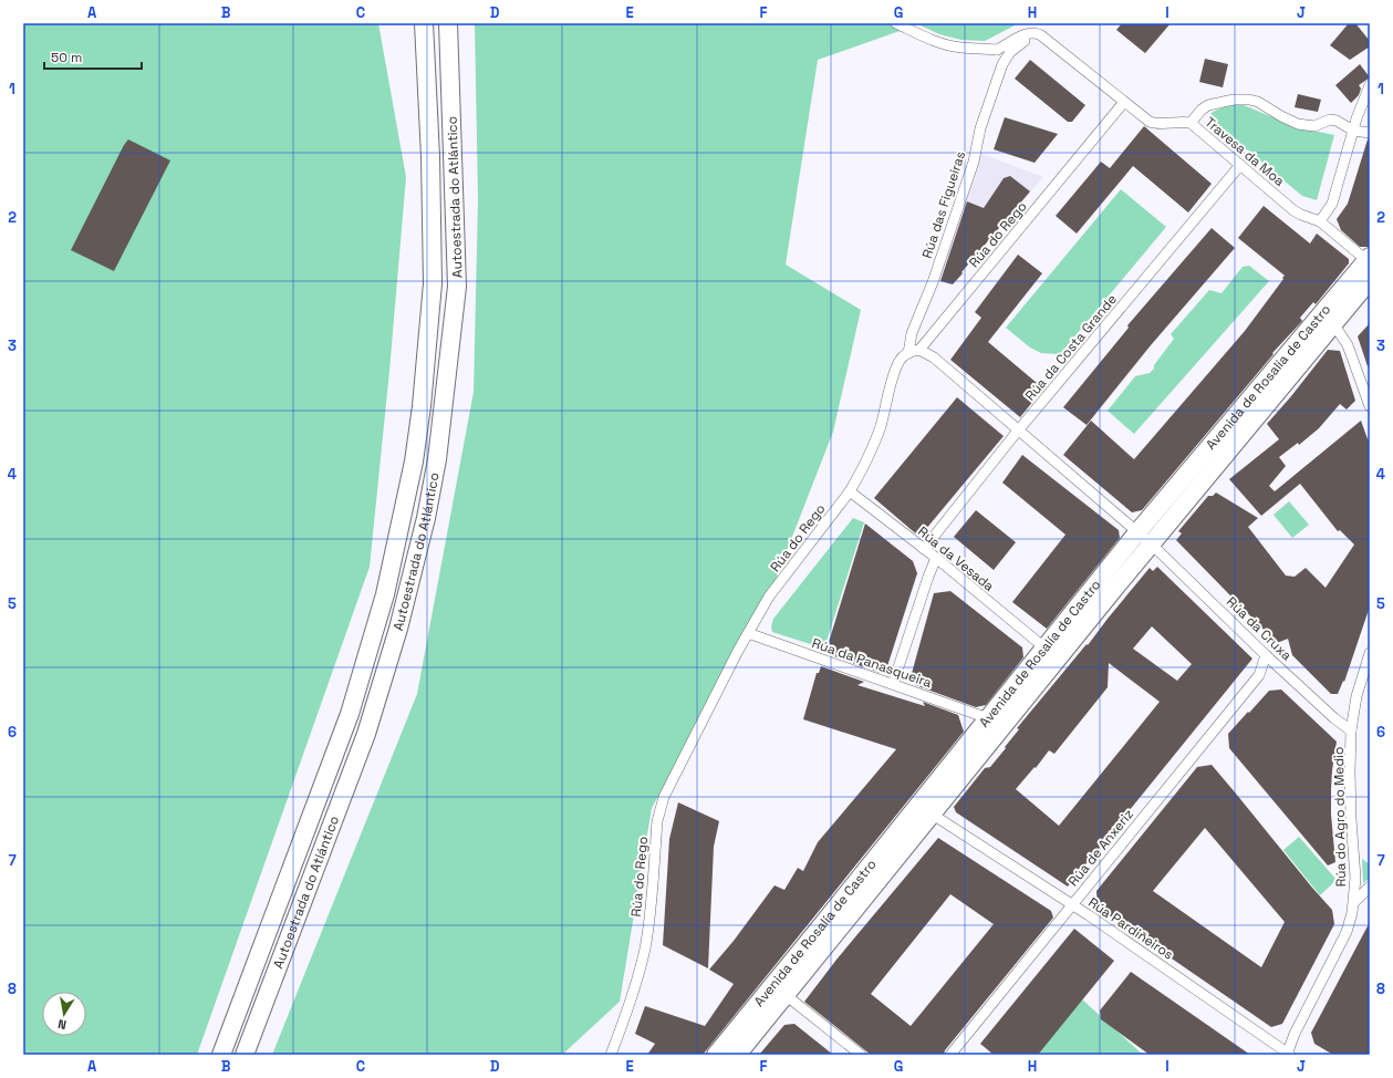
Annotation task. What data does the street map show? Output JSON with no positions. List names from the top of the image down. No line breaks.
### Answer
{"streets":{"highway":["Autoestrada do Atlántico","Avenida de Rosalía de Castro"],"street":["Travesa da Moa","Rúa das Figueiras","Rúa do Rego","Rúa da Costa Grande","Rúa da Vesada","Rúa da Cruxa","Rúa da Panasqueira","Rúa do Agro do Medio","Rúa de Anxeriz","Rúa Pardiñeiros"]},"crossings":[["Travesa da Moa","Rúa das Figueiras"],["Travesa da Moa","Rúa do Rego"],["Travesa da Moa","Rúa da Costa Grande"],["Travesa da Moa","Avenida de Rosalía de Castro"],["Rúa das Figueiras","Rúa do Rego"],["Rúa do Rego","Rúa da Vesada"],["Rúa do Rego","Rúa da Panasqueira"],["Rúa da Costa Grande","Rúa da Vesada"],["Avenida de Rosalía de Castro","Rúa da Vesada"],["Avenida de Rosalía de Castro","Rúa da Cruxa"],["Avenida de Rosalía de Castro","Rúa da Panasqueira"],["Avenida de Rosalía de Castro","Rúa Pardiñeiros"],["Rúa da Cruxa","Rúa do Agro do Medio"],["Rúa da Cruxa","Rúa de Anxeriz"],["Rúa do Agro do Medio","Rúa Pardiñeiros"],["Rúa de Anxeriz","Rúa Pardiñeiros"]],"scale_bar":"50 m","north":"bottom","grid":{"columns":["A","B","C","D","E","F","G","H","I","J"],"rows":["1","2","3","4","5","6","7","8"]}}
